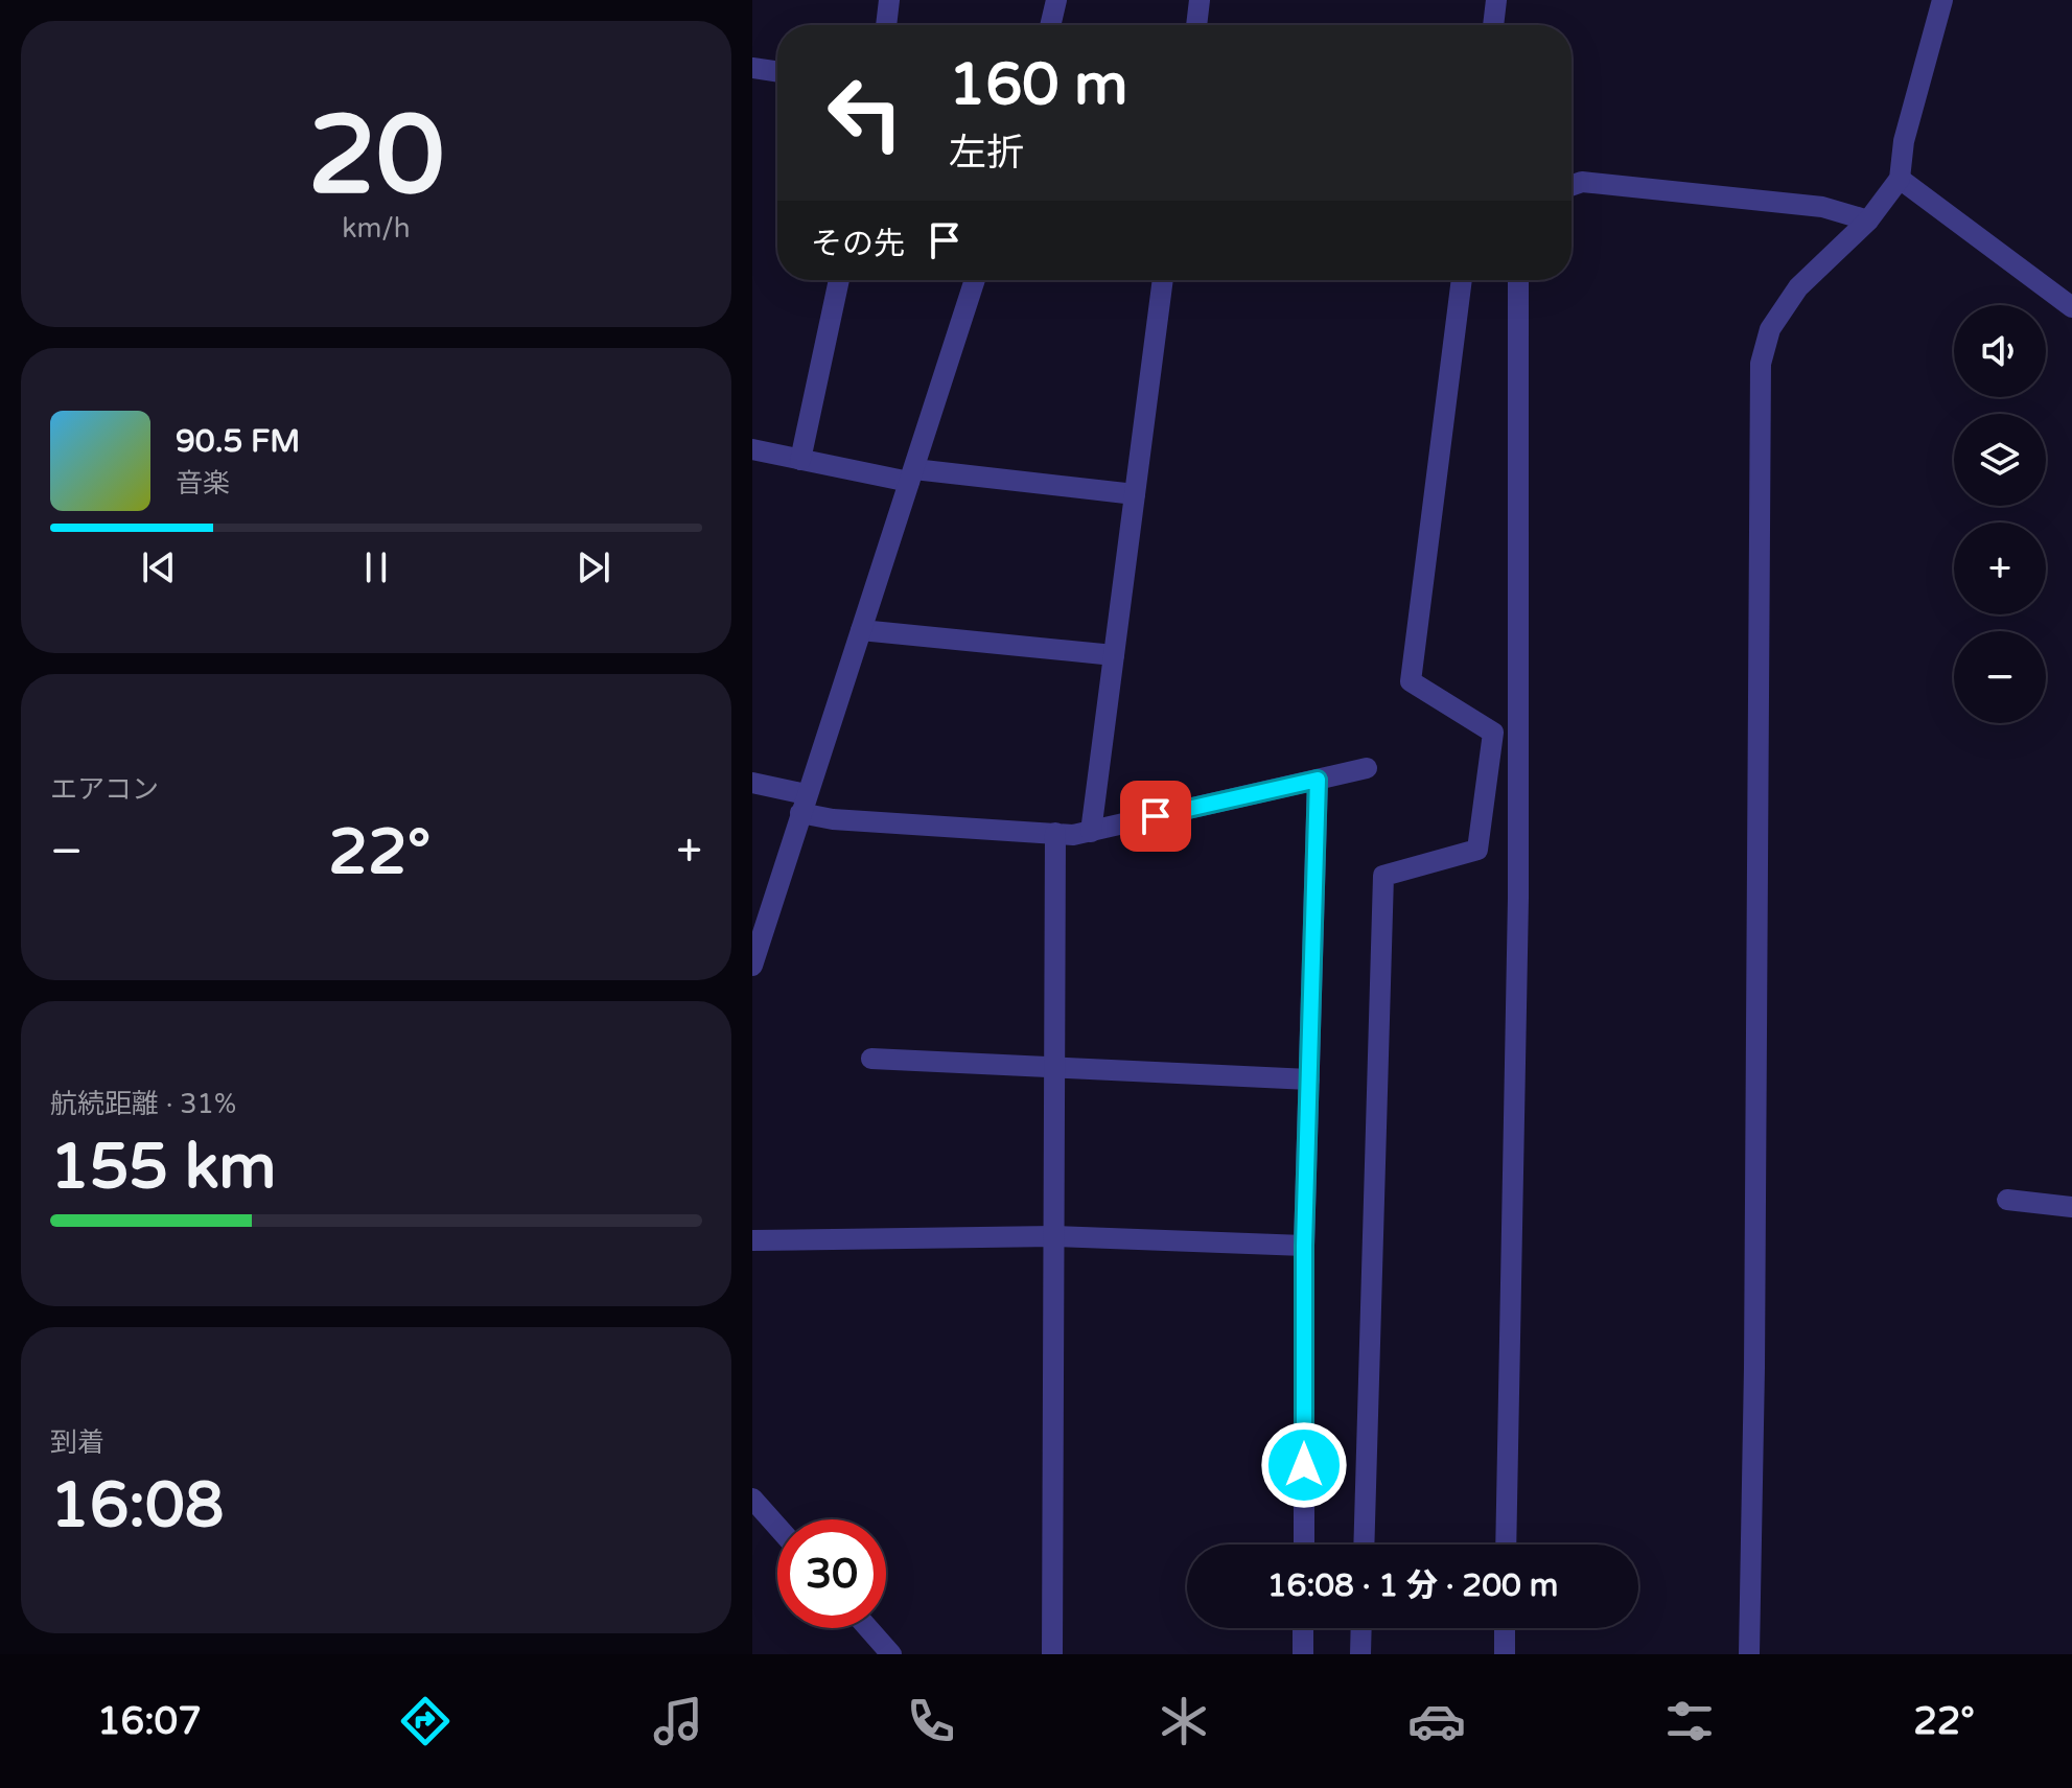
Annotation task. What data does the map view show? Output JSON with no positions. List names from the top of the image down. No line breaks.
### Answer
{"page":{"tile":[["20","km/h"],"エアコン",["航続距離 · 31%","155 km"],["到着","16:08"]],"turn":["160 m","左折"],"then":"その先","map_buttons":["+","−"],"song":["90.5 FM","音楽"],"heat":["−","22°","+"],"limit":"30","trip":"16:08 · 1 分 · 200 m","tabs":["16:07","22°"]}}
